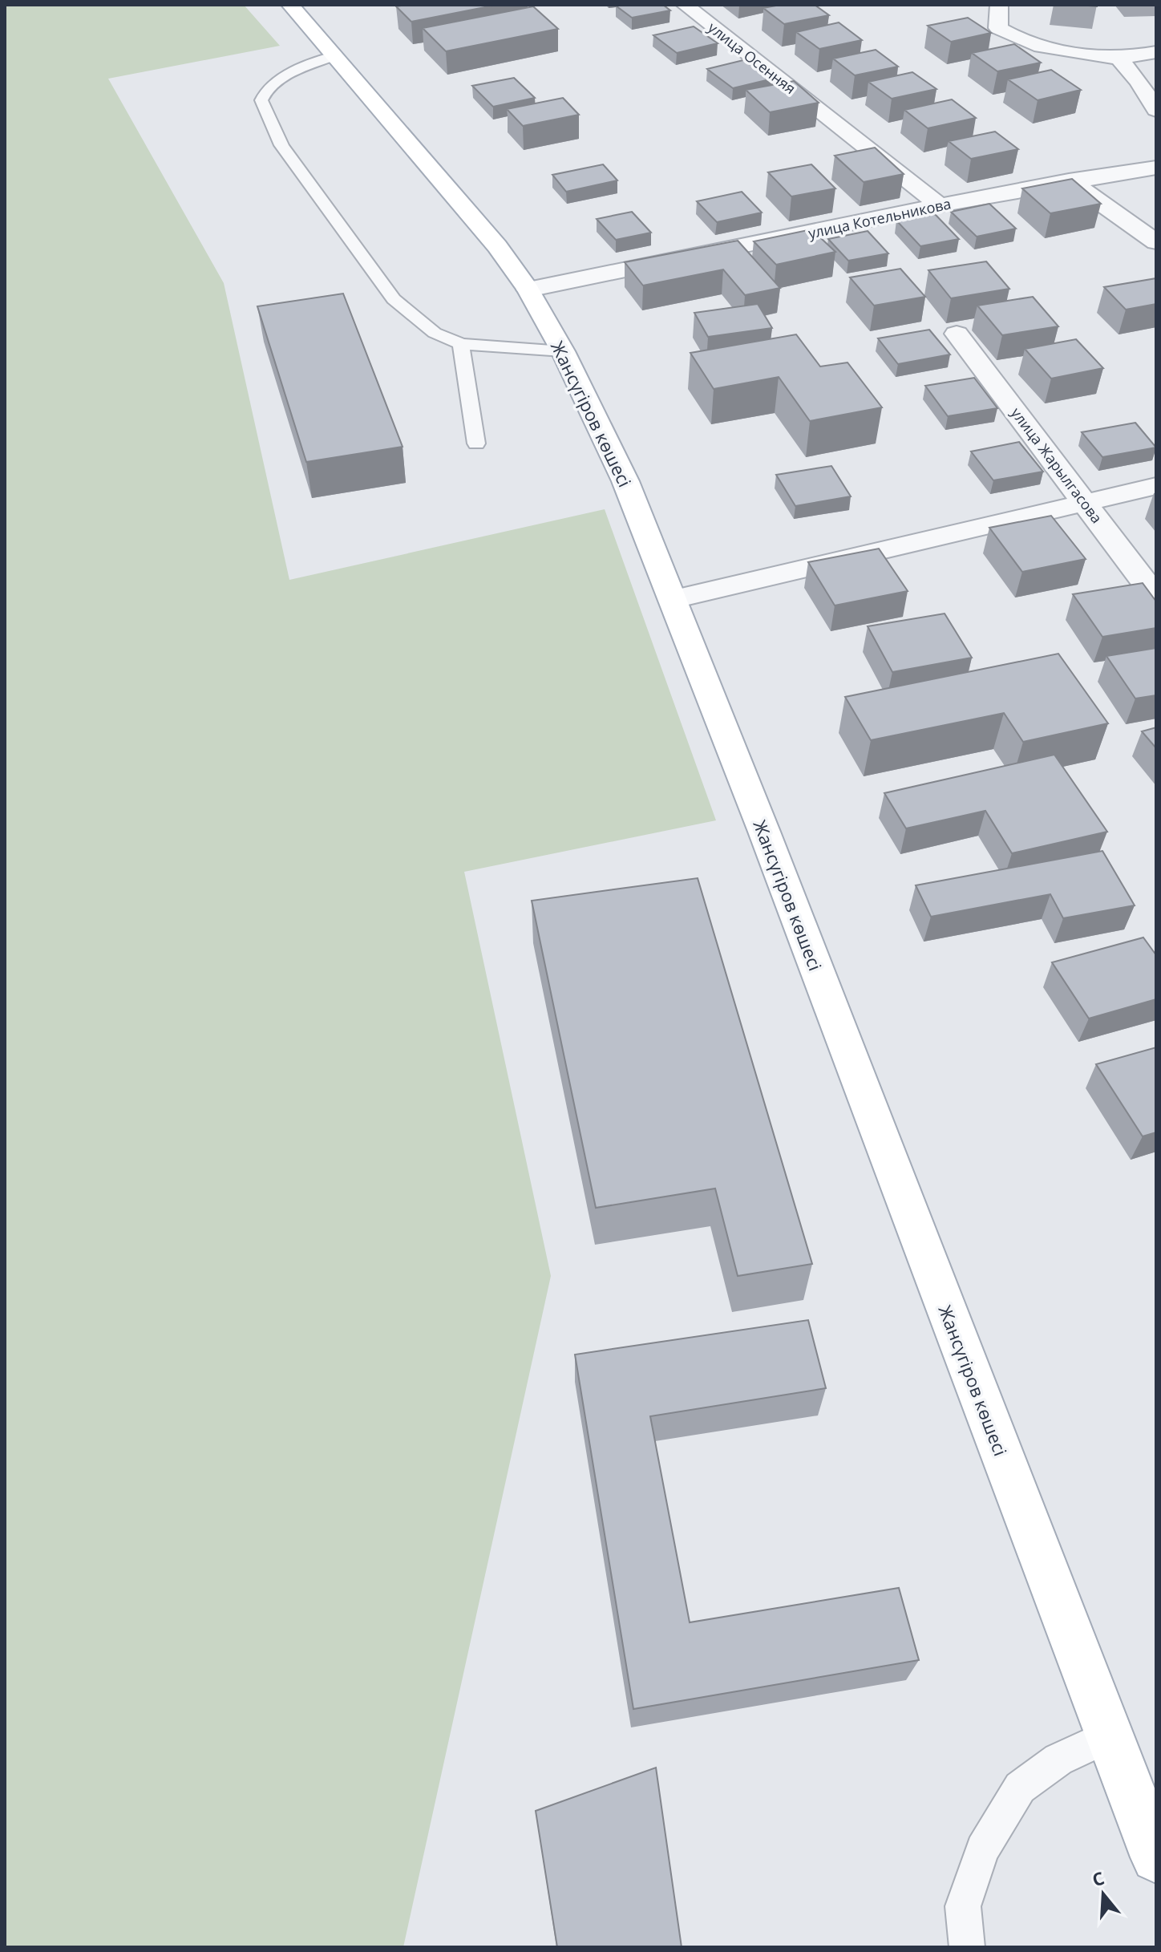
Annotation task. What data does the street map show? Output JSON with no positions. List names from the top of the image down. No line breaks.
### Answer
{"streets":{"main road":["Жансүгіров көшесі"],"street":["улица Осенняя","улица Котельникова","улица Жарылгасова"]},"crossings":[["улица Осенняя","улица Котельникова"],["улица Котельникова","Жансүгіров көшесі"]],"north":"top"}
